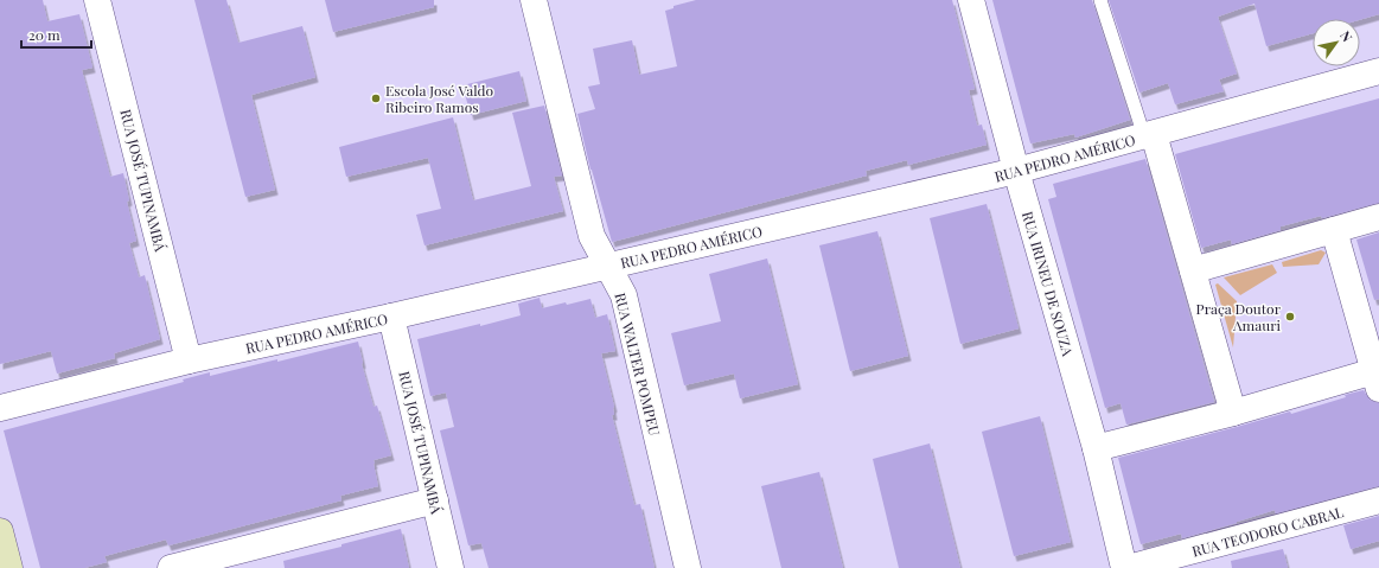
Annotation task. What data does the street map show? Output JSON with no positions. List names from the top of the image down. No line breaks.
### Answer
{"streets":{"street":["RUA PEDRO AMÉRICO","RUA JOSÉ TUPINAMBÁ","RUA IRINEU DE SOUZA","RUA WALTER POMPEU","RUA TEODORO CABRAL"]},"crossings":[["RUA PEDRO AMÉRICO","RUA JOSÉ TUPINAMBÁ"],["RUA PEDRO AMÉRICO","RUA IRINEU DE SOUZA"],["RUA PEDRO AMÉRICO","RUA WALTER POMPEU"],["RUA IRINEU DE SOUZA","RUA TEODORO CABRAL"]],"places":["Escola José Valdo Ribeiro Ramos","Praça Doutor Amauri"],"scale_bar":"20 m","north":"top right"}
